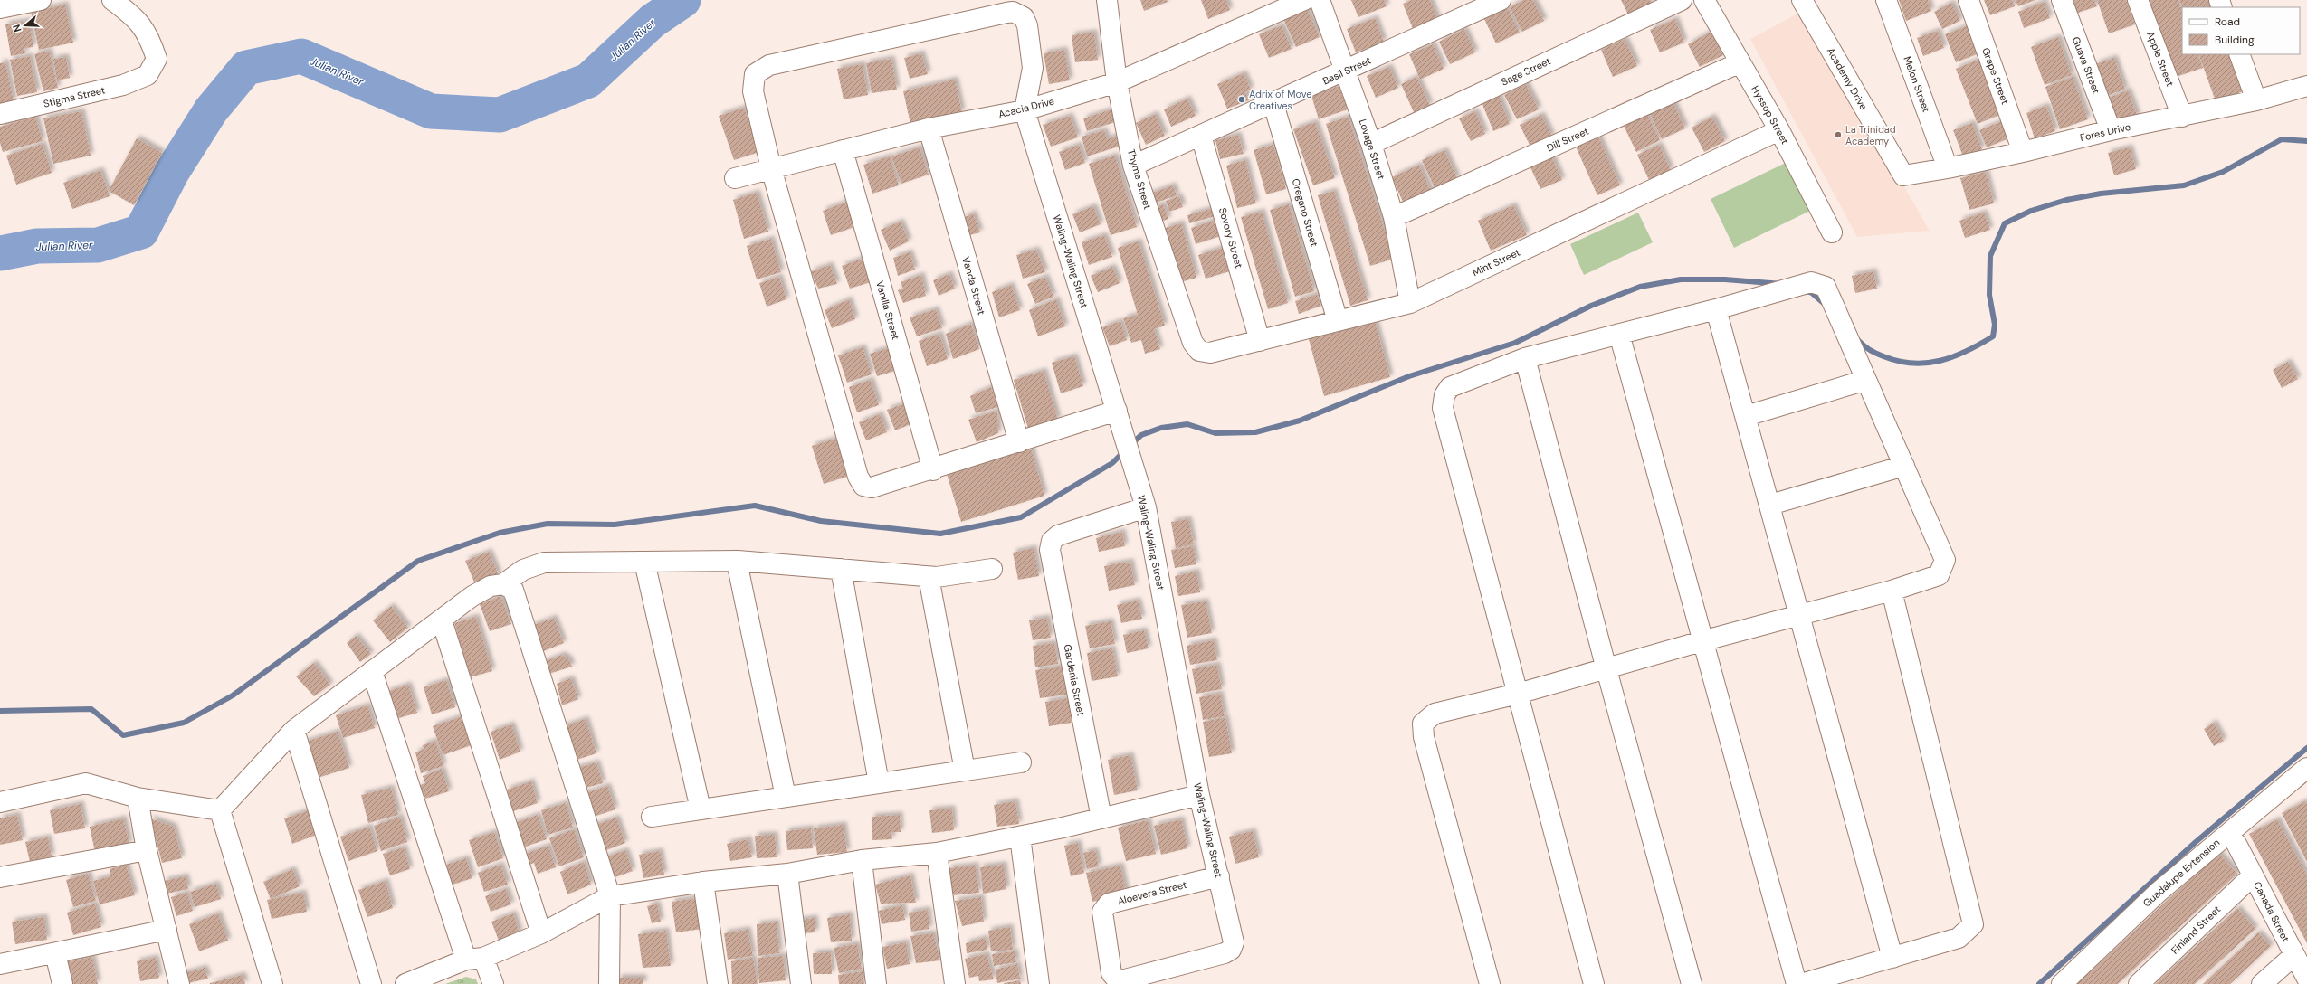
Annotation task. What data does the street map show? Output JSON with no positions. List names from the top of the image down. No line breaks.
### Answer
{"streets":{"street":["Apple Street","Guava Street","Basil Street","Sage Street","Grape Street","Academy Drive","Melon Street","Stigma Street","Acacia Drive","Hyssop Street","Fores Drive","Dill Street","Lovage Street","Thyme Street","Oregano Street","Sovory Street","Waling-Waling Street","Mint Street","Vanda Street","Vanilla Street","Gardenia Street","Guadalupe Extension","Aloevera Street","Canada Street","Finland Street"]},"crossings":[["Apple Street","Fores Drive"],["Guava Street","Fores Drive"],["Basil Street","Lovage Street"],["Basil Street","Thyme Street"],["Basil Street","Oregano Street"],["Basil Street","Sovory Street"],["Sage Street","Lovage Street"],["Grape Street","Fores Drive"],["Academy Drive","Fores Drive"],["Melon Street","Fores Drive"],["Acacia Drive","Thyme Street"],["Acacia Drive","Waling-Waling Street"],["Acacia Drive","Vanda Street"],["Acacia Drive","Vanilla Street"],["Hyssop Street","Dill Street"],["Hyssop Street","Mint Street"],["Dill Street","Lovage Street"],["Lovage Street","Mint Street"],["Thyme Street","Mint Street"],["Oregano Street","Mint Street"],["Sovory Street","Mint Street"],["Waling-Waling Street","Gardenia Street"],["Waling-Waling Street","Aloevera Street"],["Canada Street","Finland Street"]],"water":["Julian River"],"places":["Adrix of Move Creatives","La Trinidad Academy"],"legend":["Road","Building"],"north":"left"}
